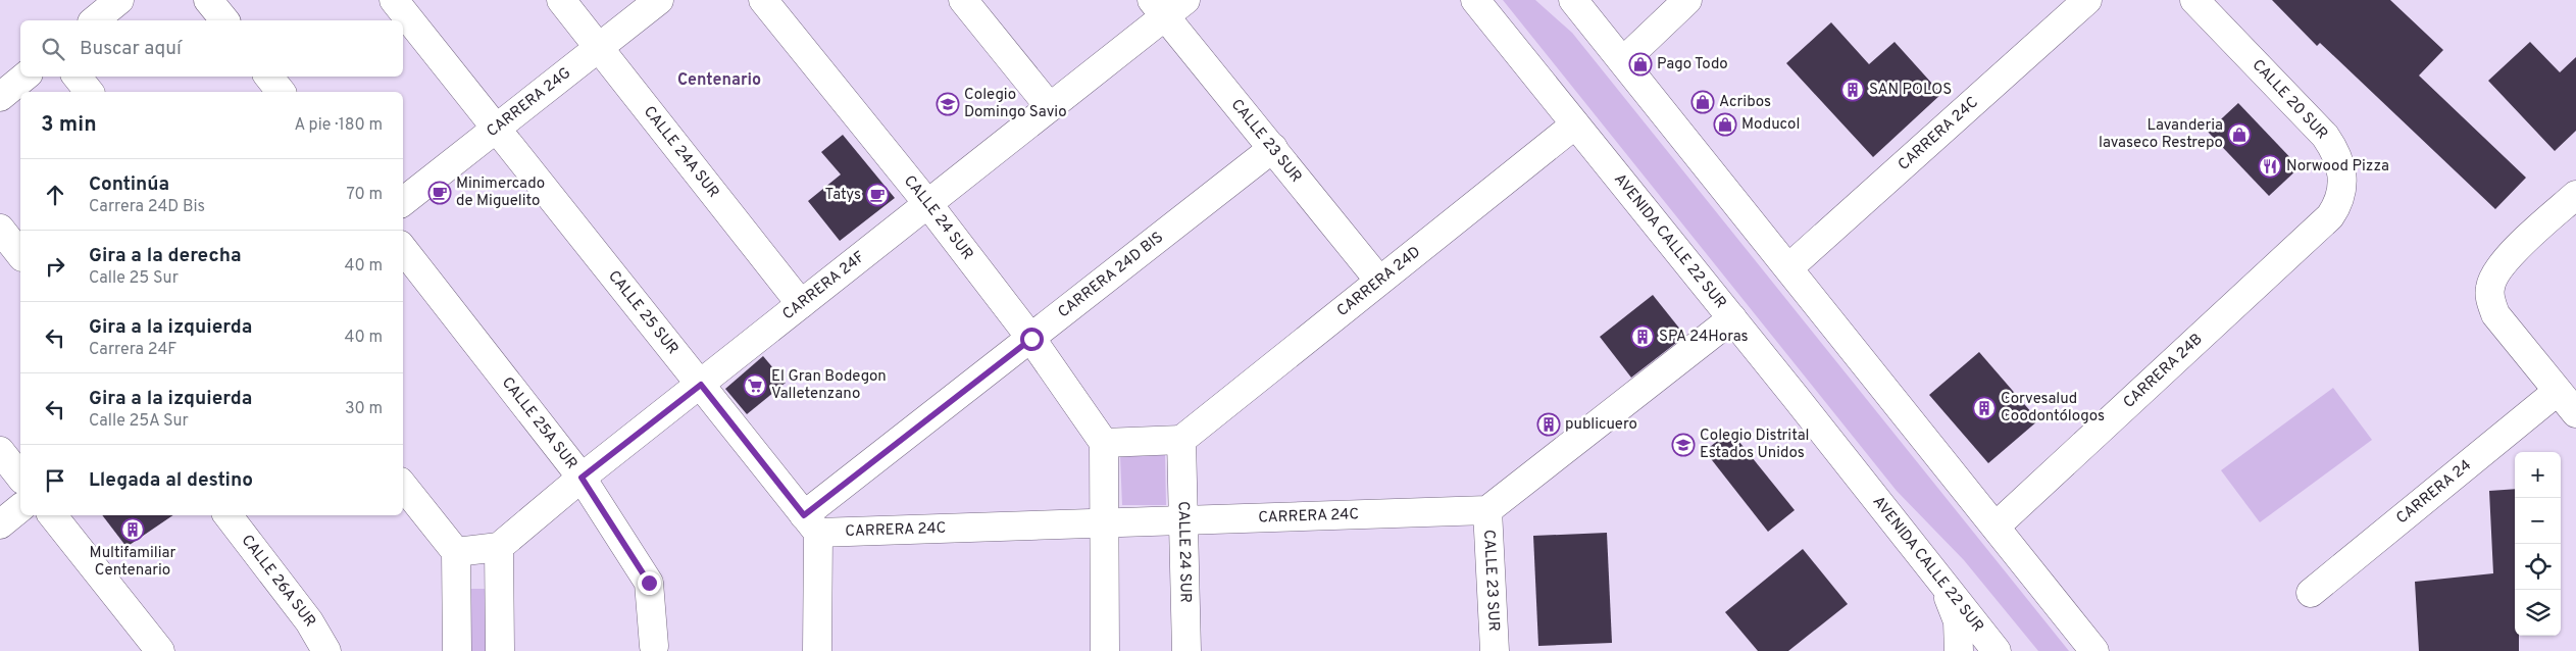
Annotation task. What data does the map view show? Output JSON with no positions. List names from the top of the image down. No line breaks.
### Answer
{"streets":{"street":["CALLE 20 SUR","CARRERA 24G","CARRERA 24C","CALLE 23 SUR","CALLE 24A SUR","CALLE 24 SUR","AVENIDA CALLE 22 SUR","CARRERA 24D BIS","CARRERA 24D","CARRERA 24F","CALLE 25 SUR","CARRERA 24B","CALLE 25A SUR","CARRERA 24","CALLE 26A SUR"]},"crossings":[["CALLE 20 SUR","CARRERA 24B"],["CARRERA 24G","CALLE 24A SUR"],["CARRERA 24G","CALLE 25 SUR"],["CARRERA 24C","CALLE 23 SUR"],["CARRERA 24C","CALLE 24 SUR"],["CARRERA 24C","CARRERA 24D BIS"],["CARRERA 24C","CALLE 25 SUR"],["CALLE 23 SUR","CARRERA 24D BIS"],["CALLE 23 SUR","CARRERA 24D"],["CALLE 23 SUR","CARRERA 24F"],["CALLE 24A SUR","CARRERA 24F"],["CALLE 24 SUR","CARRERA 24D BIS"],["CALLE 24 SUR","CARRERA 24D"],["CALLE 24 SUR","CARRERA 24F"],["AVENIDA CALLE 22 SUR","CARRERA 24D"],["CARRERA 24D BIS","CALLE 25 SUR"],["CARRERA 24F","CALLE 25 SUR"],["CARRERA 24F","CALLE 25A SUR"]],"districts":["Centenario"],"places":{"shop":["Pago Todo","Acribos","Moducol","Lavanderia lavaseco Restrepo"],"building":["SAN POLOS","SPA 24Horas","Corvesalud Coodontólogos","publicuero","Multifamiliar Centenario"],"school or university":["Colegio Domingo Savio","Colegio Distrital Estados Unidos"],"restaurant":["Norwood Pizza"],"cafe":["Minimercado de Miguelito","Tatys"],"supermarket":["El Gran Bodegon Valletenzano"]},"page":{"search":"Buscar aquí","heading":["3 min","A pie · 180 m"],"list":[["Continúa","Carrera 24D Bis","70 m"],["Gira a la derecha","Calle 25 Sur","40 m"],["Gira a la izquierda","Carrera 24F","40 m"],["Gira a la izquierda","Calle 25A Sur","30 m"],"Llegada al destino"],"map_buttons":["+","−"]}}
